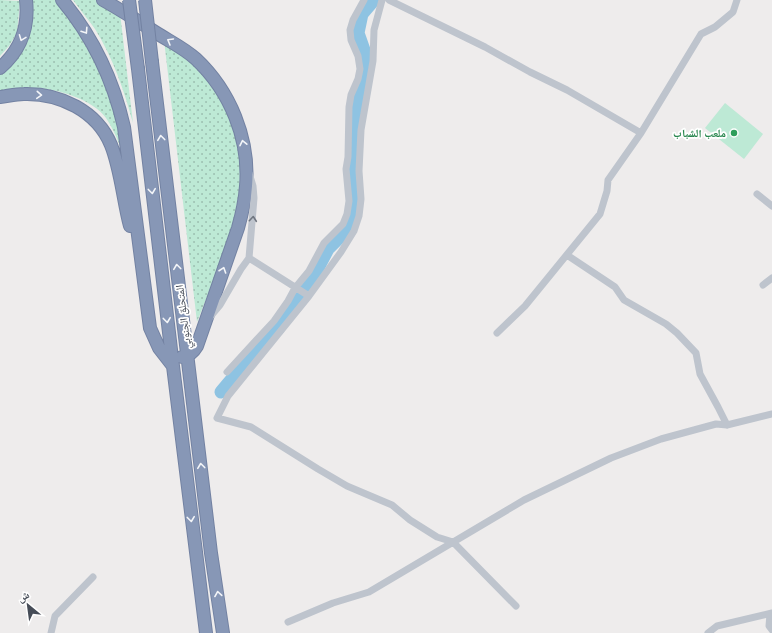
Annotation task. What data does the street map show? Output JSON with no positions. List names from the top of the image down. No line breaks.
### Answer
{"streets":{"highway":["المتحلق الجنوبي"]},"places":["ملعب الشباب"],"north":"top left"}
